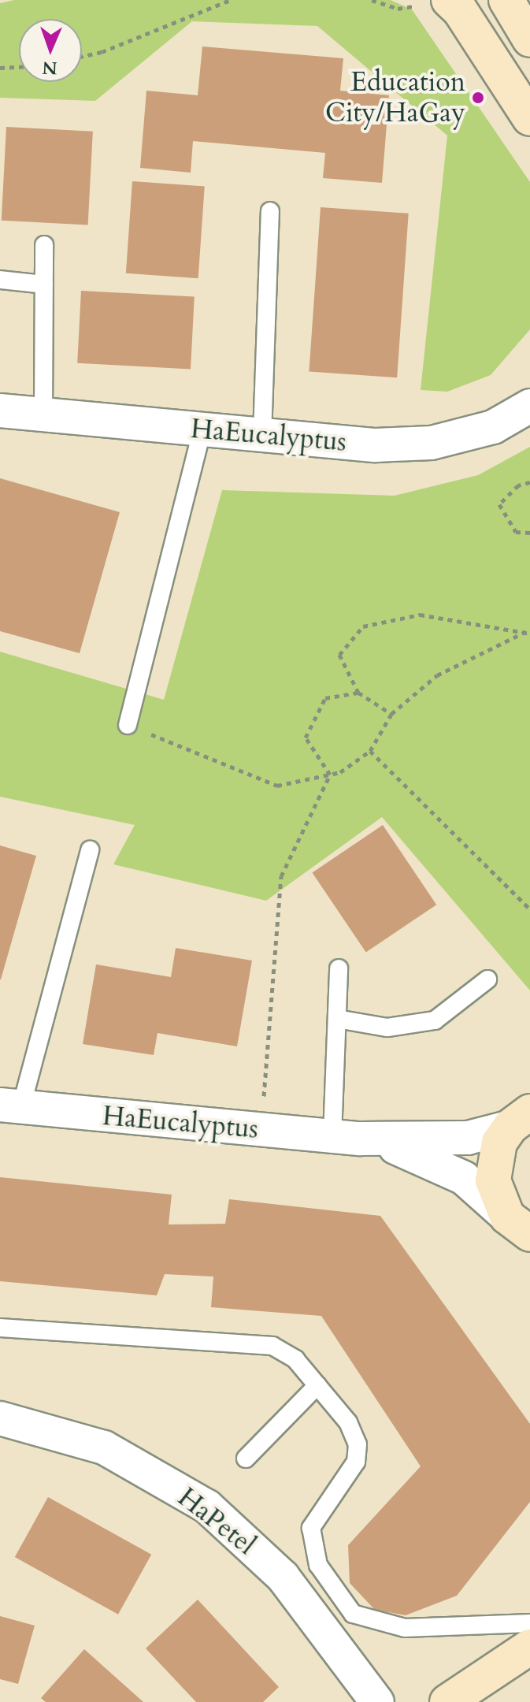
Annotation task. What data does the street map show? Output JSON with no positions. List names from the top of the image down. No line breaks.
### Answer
{"streets":{"street":["HaEucalyptus","HaPetel"]},"places":["Education City/HaGay"],"north":"bottom"}
